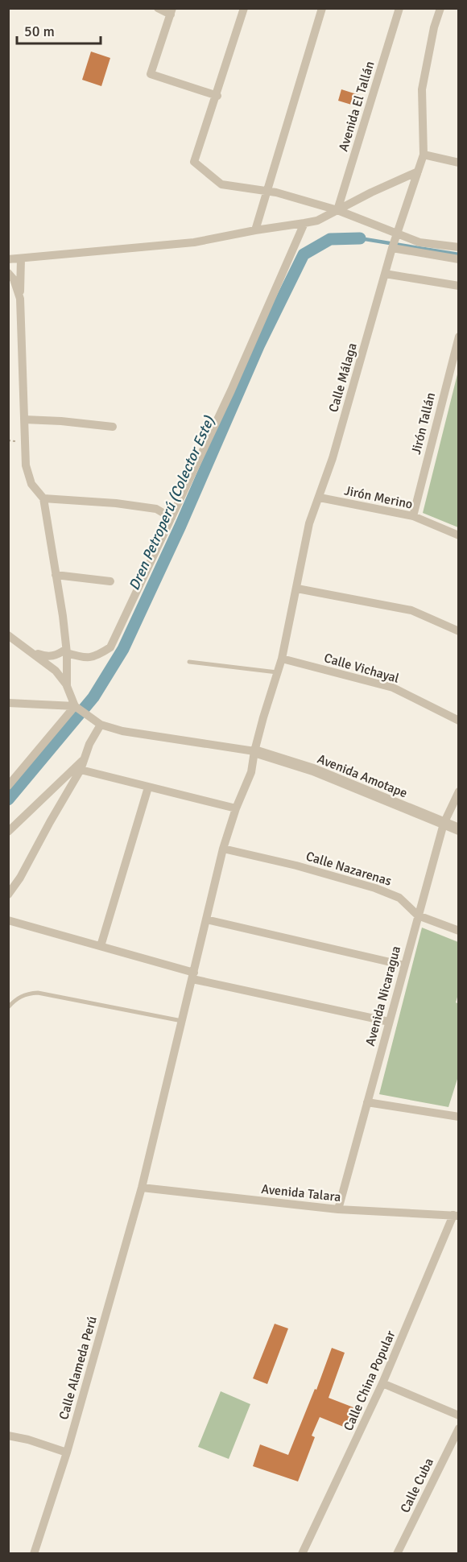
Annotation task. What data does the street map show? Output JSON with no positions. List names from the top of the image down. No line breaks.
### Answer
{"streets":{"street":["Avenida El Tallán","Calle Málaga","Jirón Tallán","Jirón Merino","Calle Vichayal","Avenida Amotape","Calle Nazarenas","Avenida Nicaragua","Avenida Talara","Calle Alameda Perú","Calle China Popular","Calle Cuba"]},"crossings":[["Calle Málaga","Jirón Merino"],["Calle Málaga","Calle Vichayal"],["Calle Málaga","Avenida Amotape"],["Calle Málaga","Calle Nazarenas"],["Calle Málaga","Calle Alameda Perú"],["Jirón Tallán","Jirón Merino"],["Avenida Amotape","Avenida Nicaragua"],["Calle Nazarenas","Avenida Nicaragua"],["Avenida Nicaragua","Avenida Talara"],["Avenida Talara","Calle Alameda Perú"],["Avenida Talara","Calle China Popular"]],"water":["Dren Petroperú (Colector Este)"],"scale_bar":"50 m"}
